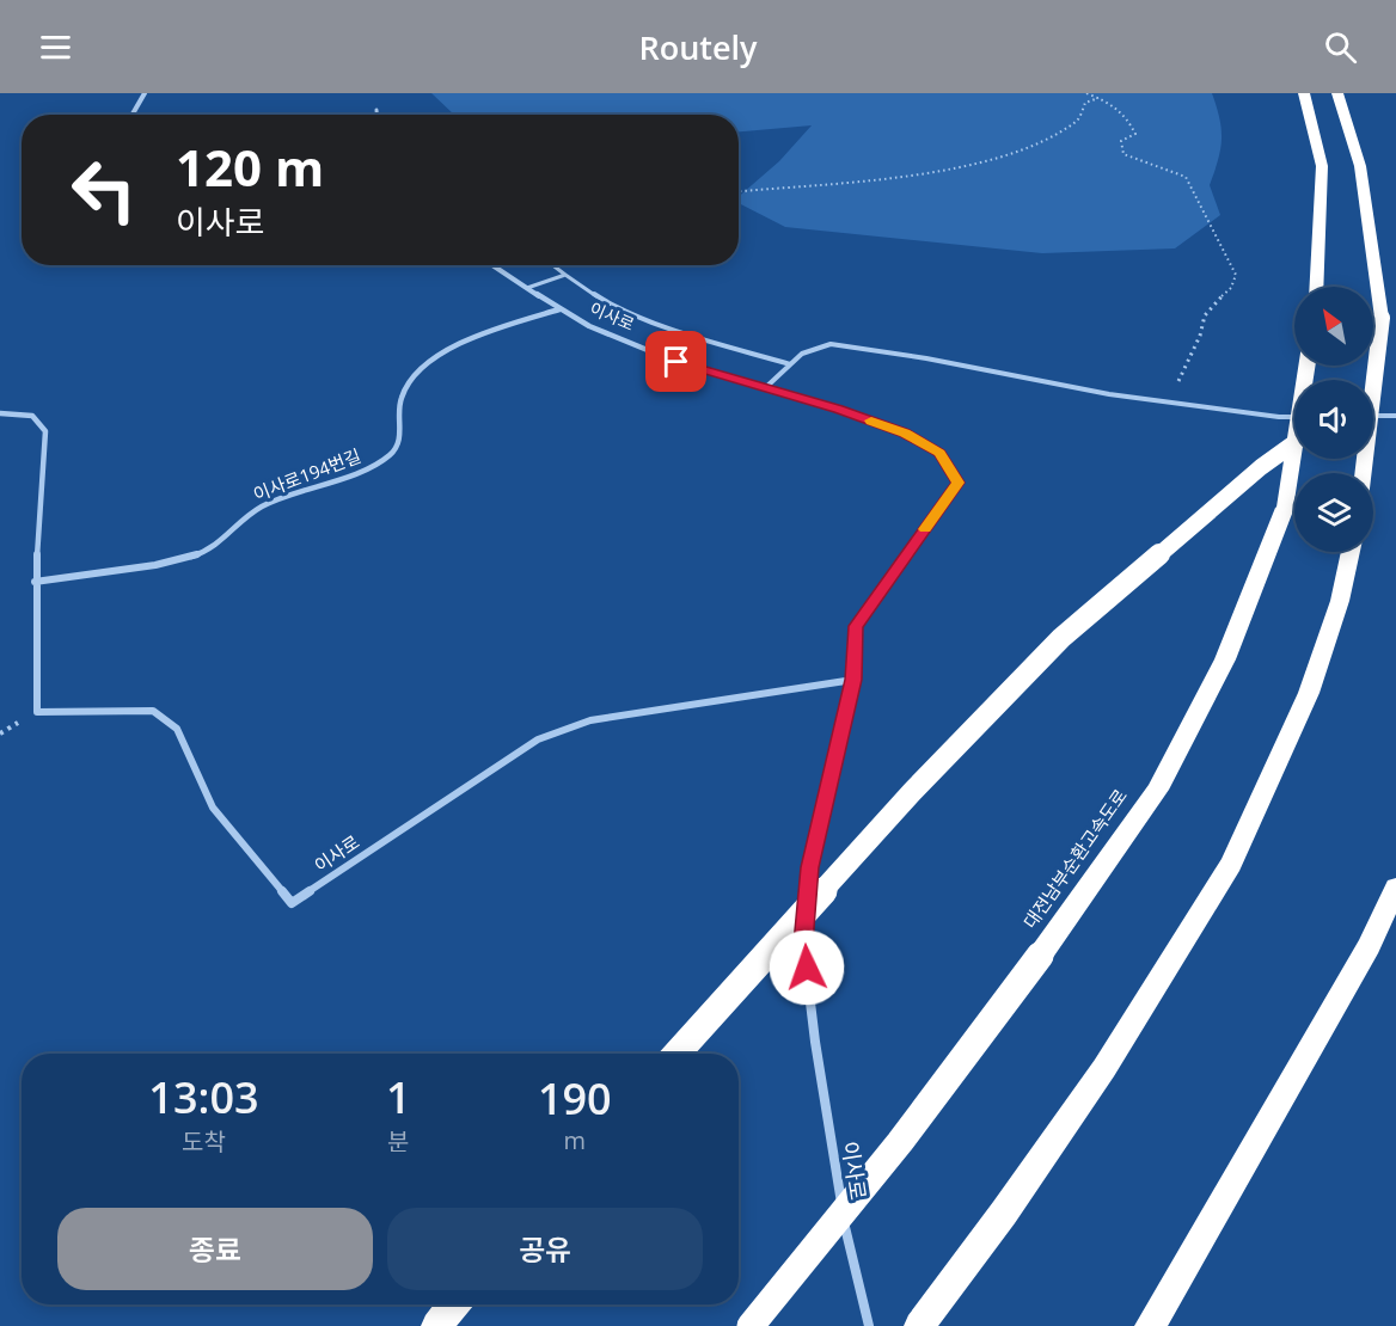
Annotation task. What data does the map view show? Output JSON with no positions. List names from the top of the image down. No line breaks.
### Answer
{"streets":{"highway":["대전남부순환고속도로"],"street":["이사로","이사로194번길"]},"crossings":[["이사로","이사로194번길"]],"north":"top left","page":{"header":"Routely","turn":["120 m","이사로"],"eta":["13:03","도착","1","분","190","m"],"buttons":["종료","공유"]}}
